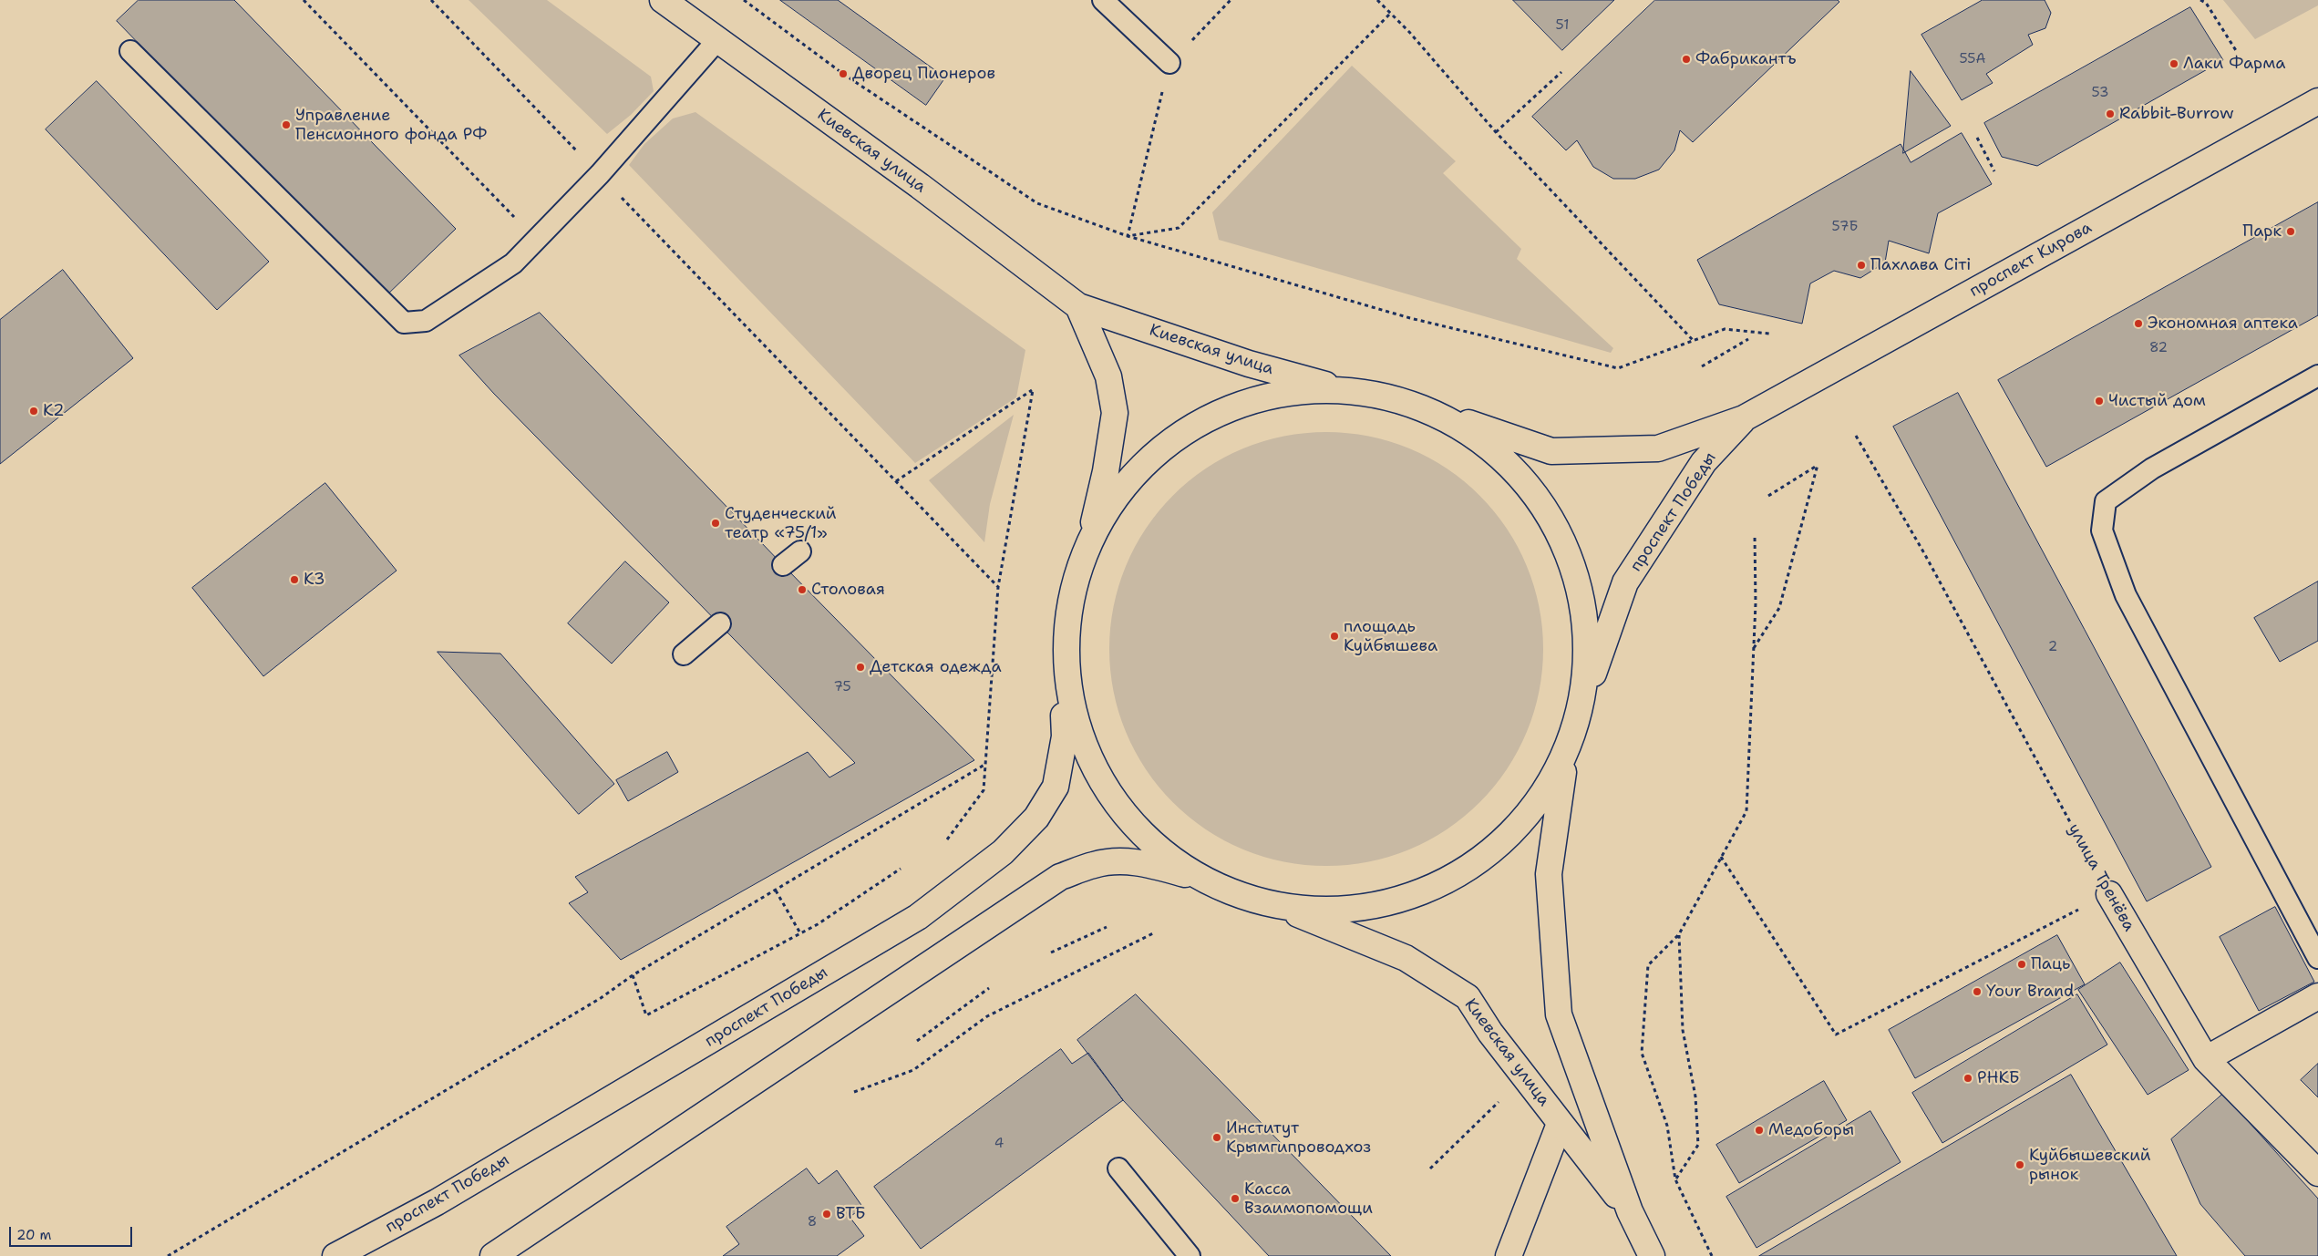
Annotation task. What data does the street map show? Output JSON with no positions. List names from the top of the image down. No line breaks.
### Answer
{"streets":{"main road":["Киевская улица","проспект Кирова","проспект Победы","улица Тренёва"]},"crossings":[["проспект Кирова","проспект Победы"]],"places":["Фабрикантъ","Лаки Фарма","Дворец Пионеров","Rabbit-Burrow","Управление Пенсионного фонда РФ","Парк","Пахлава Сіті","Экономная аптека","Чистый дом","К2","Студенческий театр «75/1»","К3","Столовая","площадь Куйбышева","Детская одежда","Паць","Your Brand","РНКБ","Медоборы","Институт Крымгипроводхоз","Куйбышевский рынок","Касса Взаимопомощи","ВТБ"],"house_numbers":["51","55А","53","57Б","82","2","75","4","8"],"scale_bar":"20 m"}
